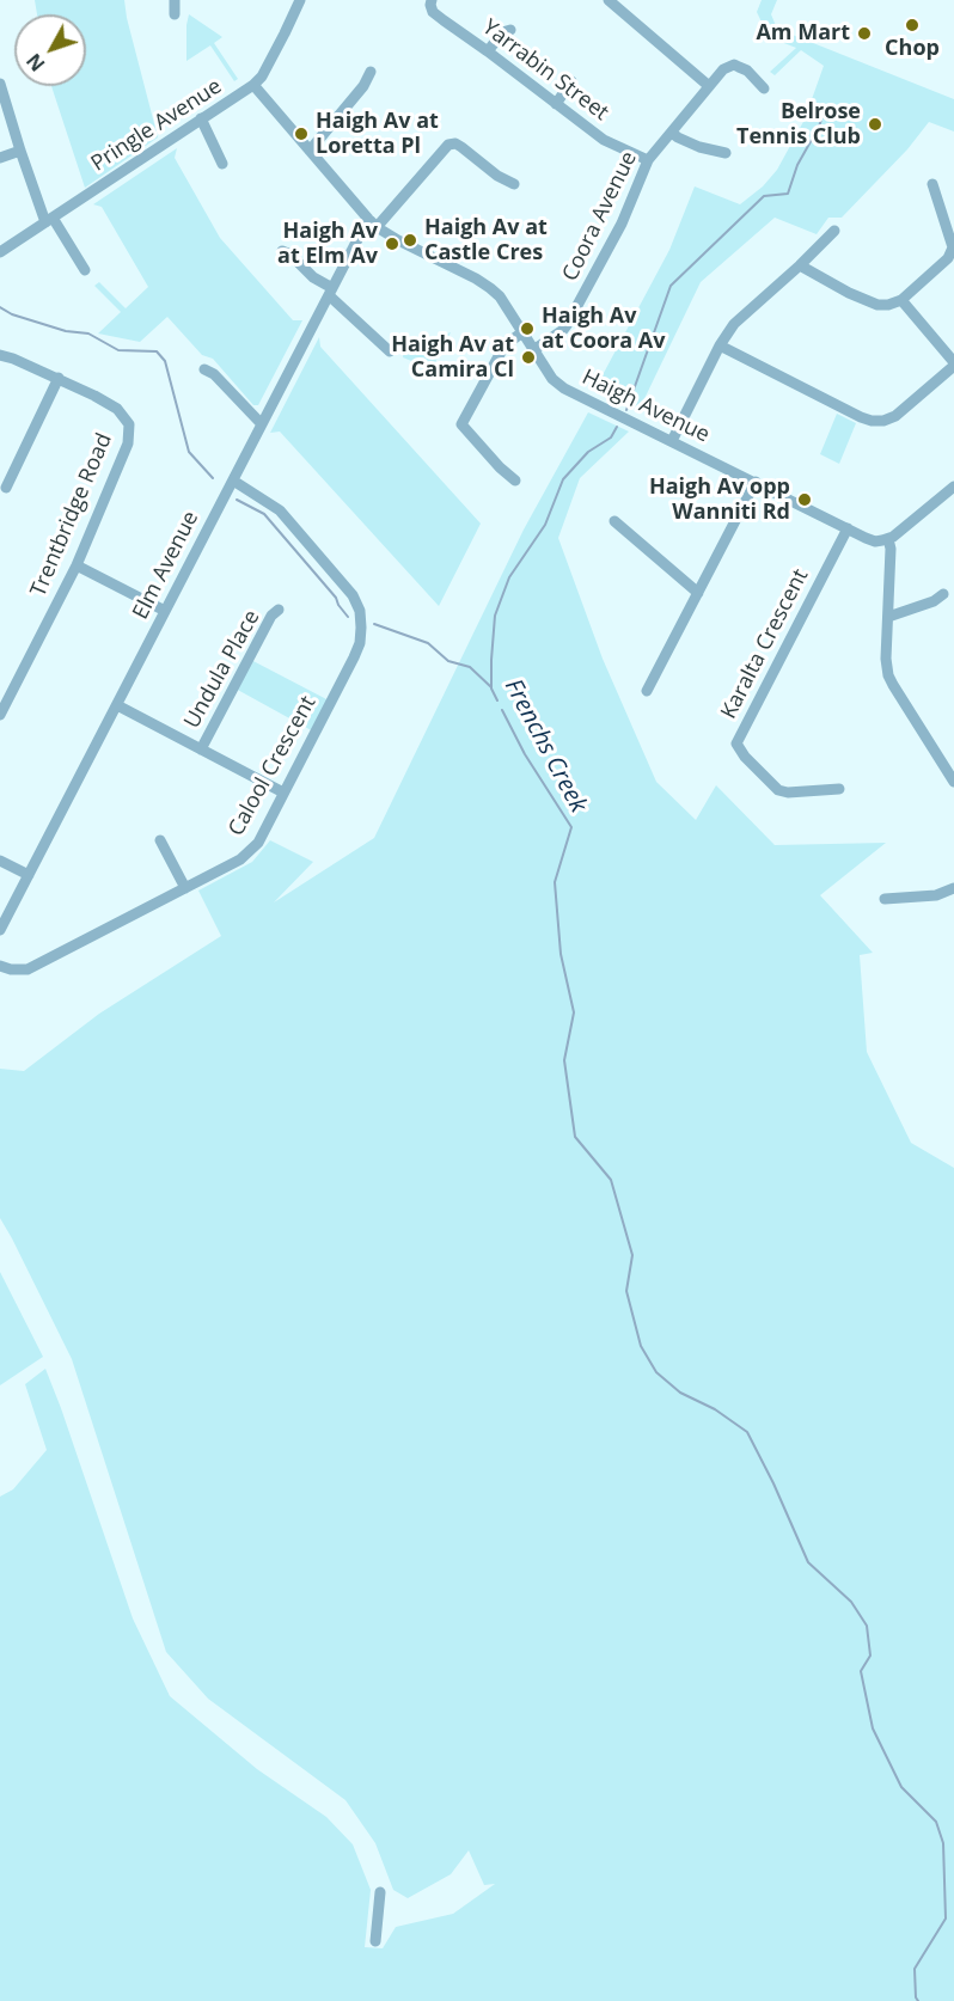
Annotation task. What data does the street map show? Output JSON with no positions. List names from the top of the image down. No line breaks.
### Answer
{"streets":{"street":["Yarrabin Street","Pringle Avenue","Coora Avenue","Haigh Avenue","Trentbridge Road","Elm Avenue","Karalta Crescent","Undula Place","Calool Crescent"]},"crossings":[["Yarrabin Street","Coora Avenue"],["Pringle Avenue","Haigh Avenue"],["Coora Avenue","Haigh Avenue"],["Haigh Avenue","Elm Avenue"],["Haigh Avenue","Karalta Crescent"],["Elm Avenue","Calool Crescent"]],"water":["Frenchs Creek"],"places":["Chop","Am Mart","Belrose Tennis Club","Haigh Av at Loretta Pl","Haigh Av at Castle Cres","Haigh Av at Elm Av","Haigh Av at Coora Av","Haigh Av at Camira Cl","Haigh Av opp Wanniti Rd"],"north":"bottom left"}
